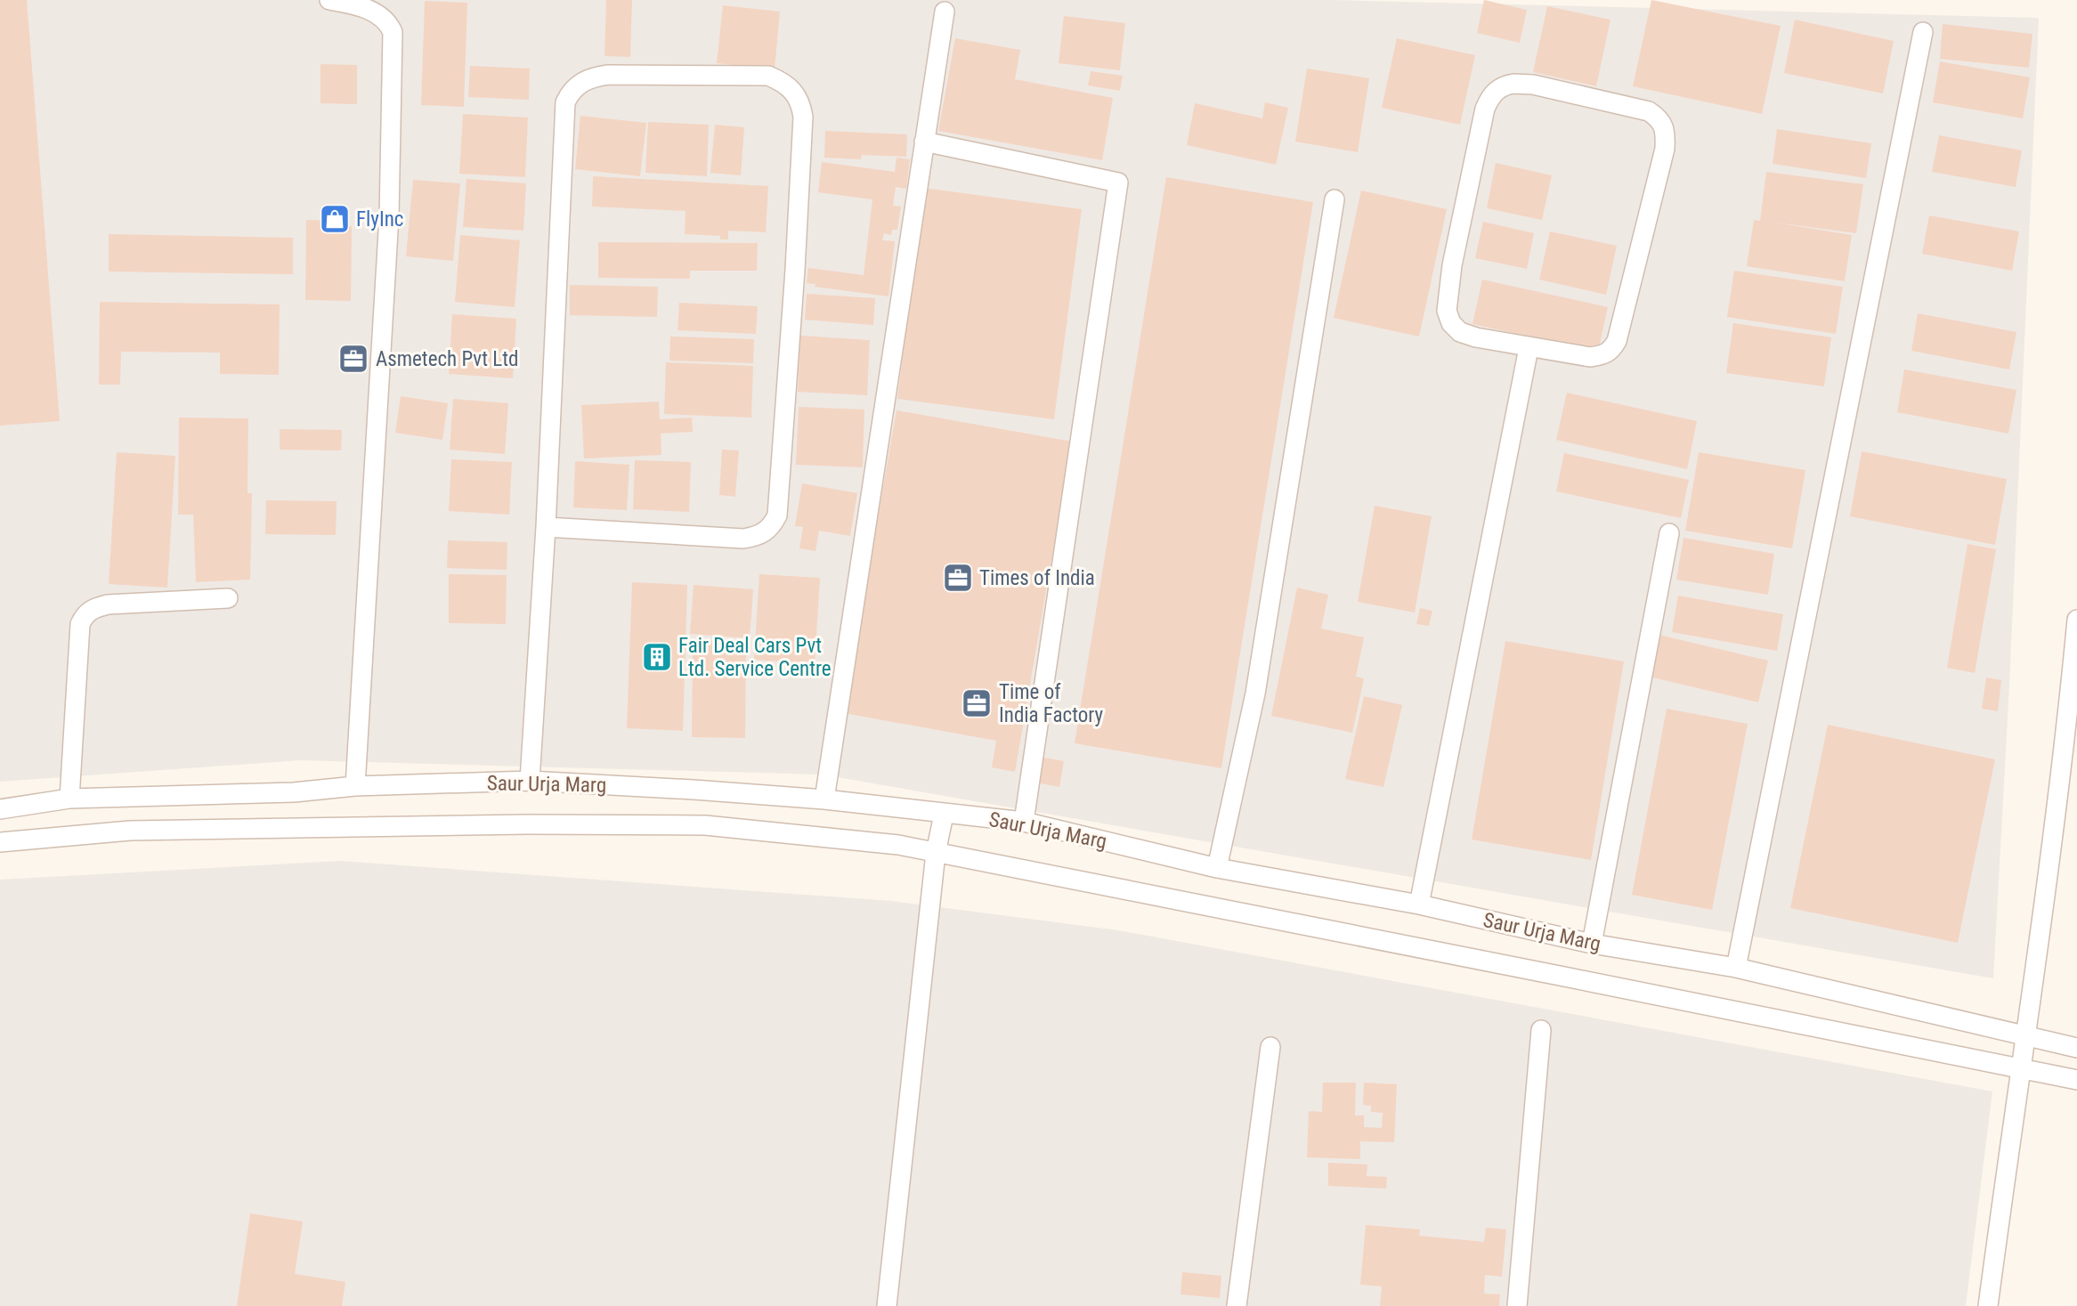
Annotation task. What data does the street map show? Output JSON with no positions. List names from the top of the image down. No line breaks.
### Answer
{"streets":{"street":["Saur Urja Marg"]},"places":{"shop":["FlyInc"],"office":["Asmetech Pvt Ltd","Times of India","Time of India Factory"],"building":["Fair Deal Cars Pvt Ltd. Service Centre"]}}
